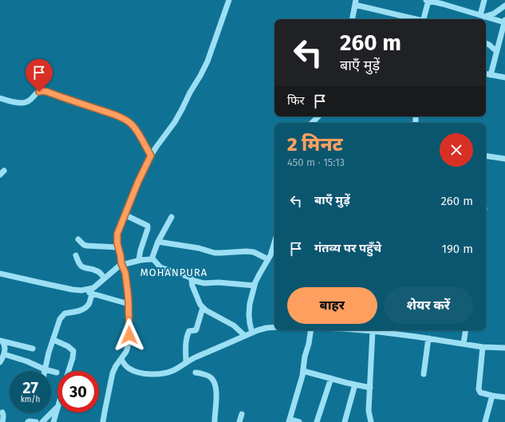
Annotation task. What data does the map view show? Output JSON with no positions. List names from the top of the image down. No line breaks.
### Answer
{"districts":["MOHANPURA"],"page":{"turn":["260 m","बाएँ मुड़ें"],"then":"फिर","heading":["2 मिनट","450 m · 15:13"],"list":[{"name":"बाएँ मुड़ें","value":"260 m"},{"name":"गंतव्य पर पहुँचे","value":"190 m"}],"buttons":["बाहर","शेयर करें"],"speed":"27 km/h","limit":"30"}}
